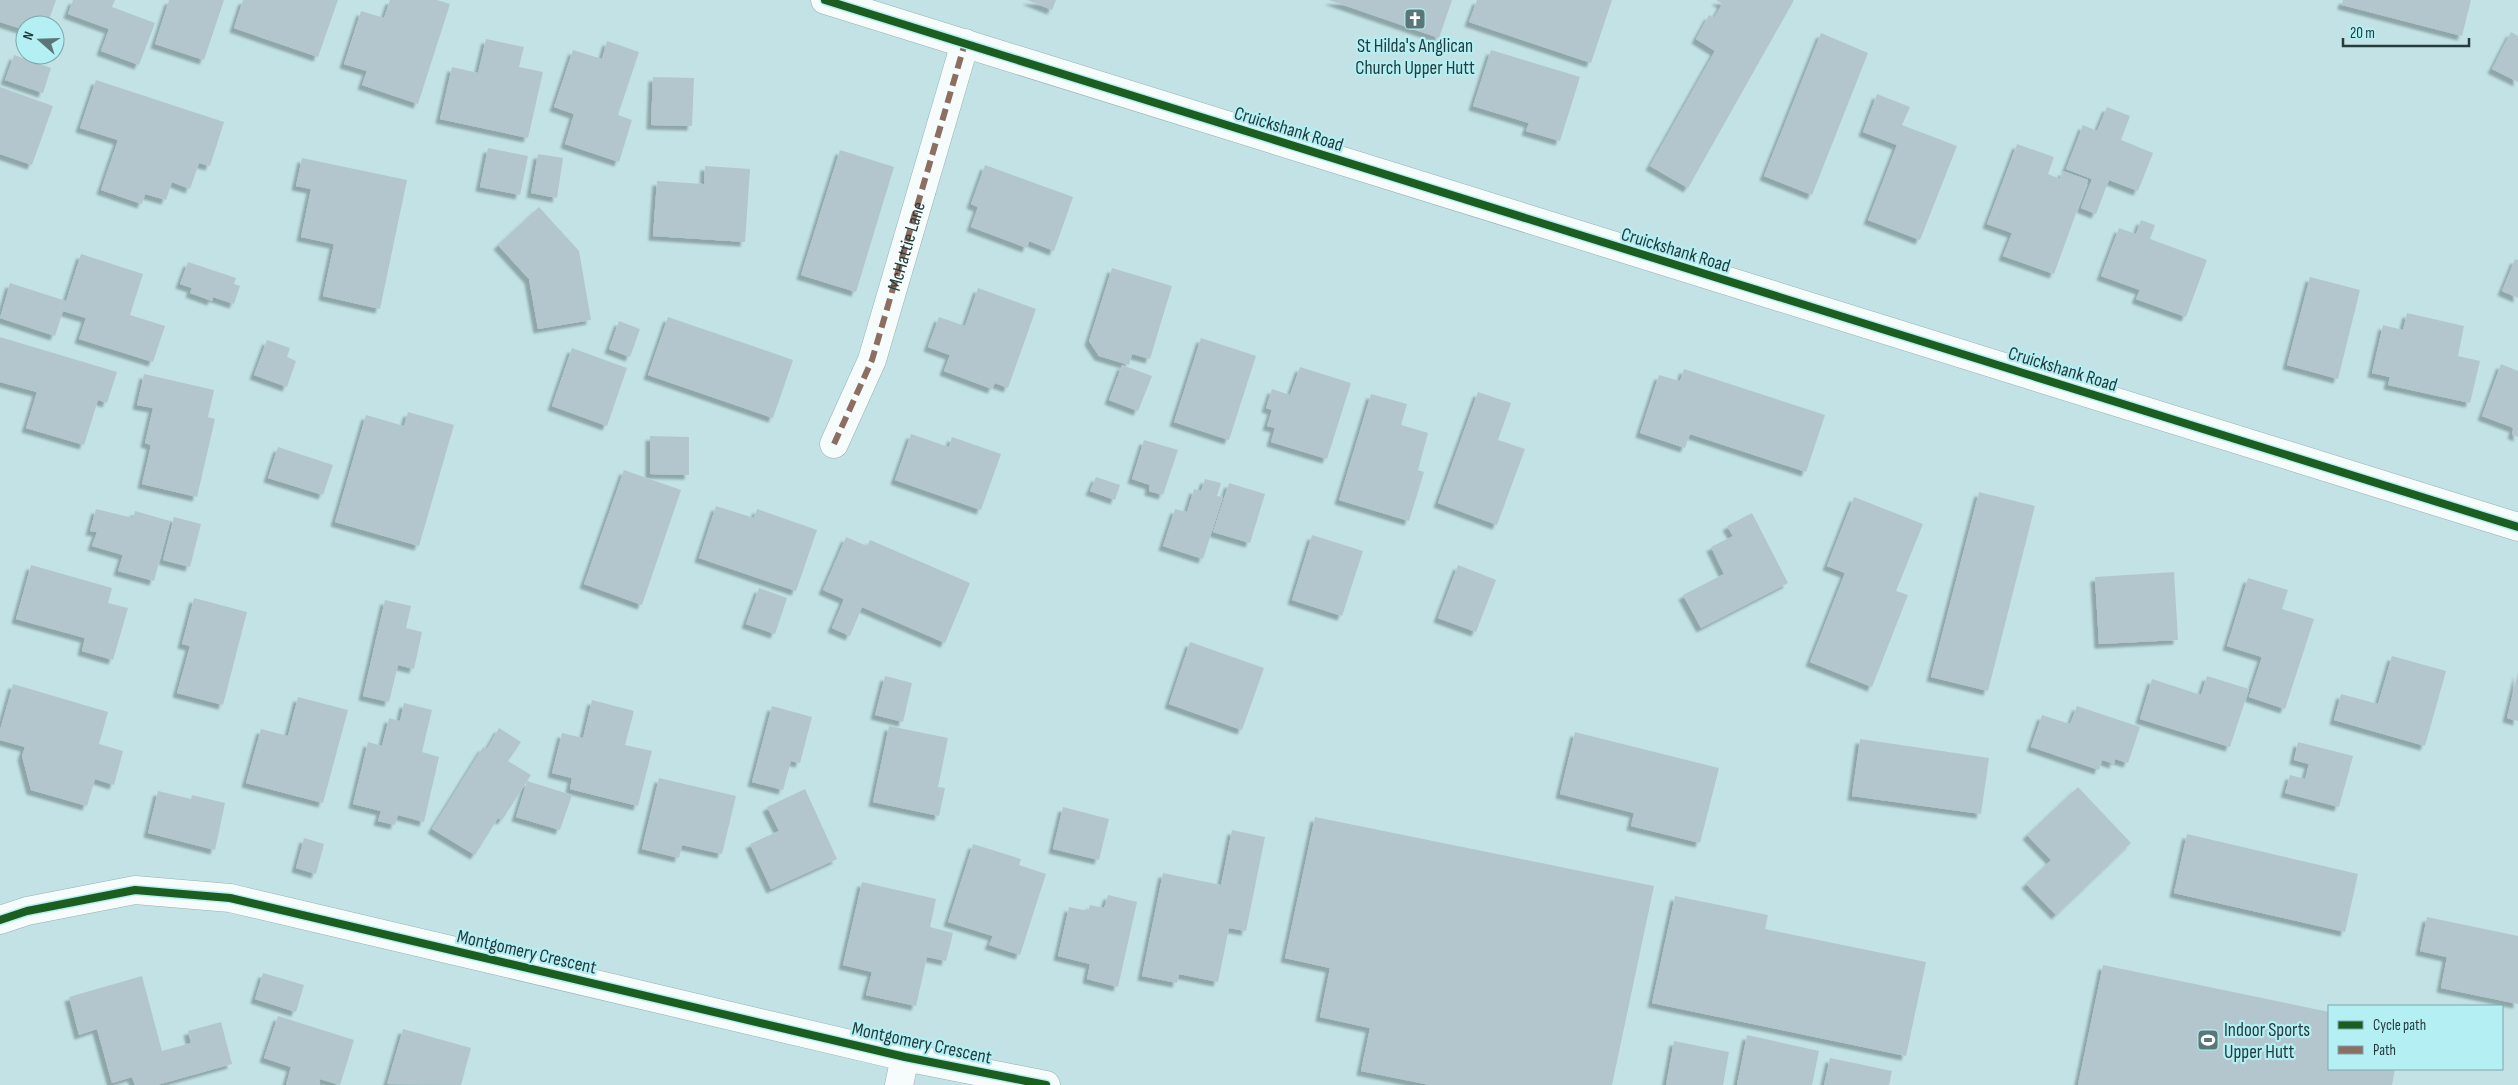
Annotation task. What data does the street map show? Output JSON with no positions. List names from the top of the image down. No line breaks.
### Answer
{"streets":{"street":["Cruickshank Road","McHattie Lane","Montgomery Crescent"]},"crossings":[["Cruickshank Road","McHattie Lane"]],"places":{"church":["St Hilda's Anglican Church Upper Hutt"],"sports":["Indoor Sports Upper Hutt"]},"legend":["Cycle path","Path"],"scale_bar":"20 m","north":"left"}
